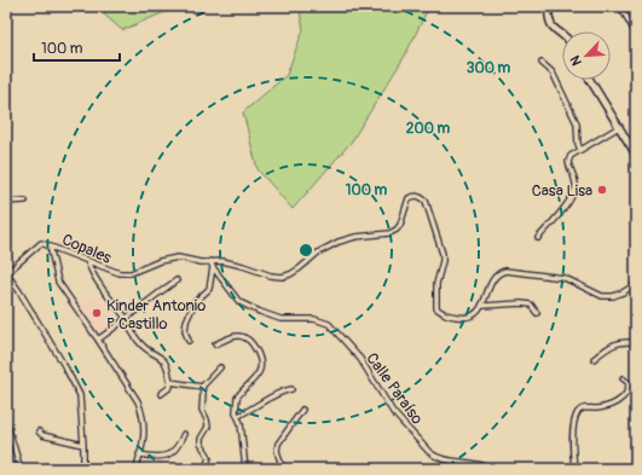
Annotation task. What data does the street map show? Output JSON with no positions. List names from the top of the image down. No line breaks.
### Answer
{"streets":{"street":["Copales","Calle Paraíso"]},"places":["Casa Lisa","Kinder Antonio P Castillo"],"scale_bar":"100 m","north":"bottom left","rings":["300 m","200 m","100 m"]}
